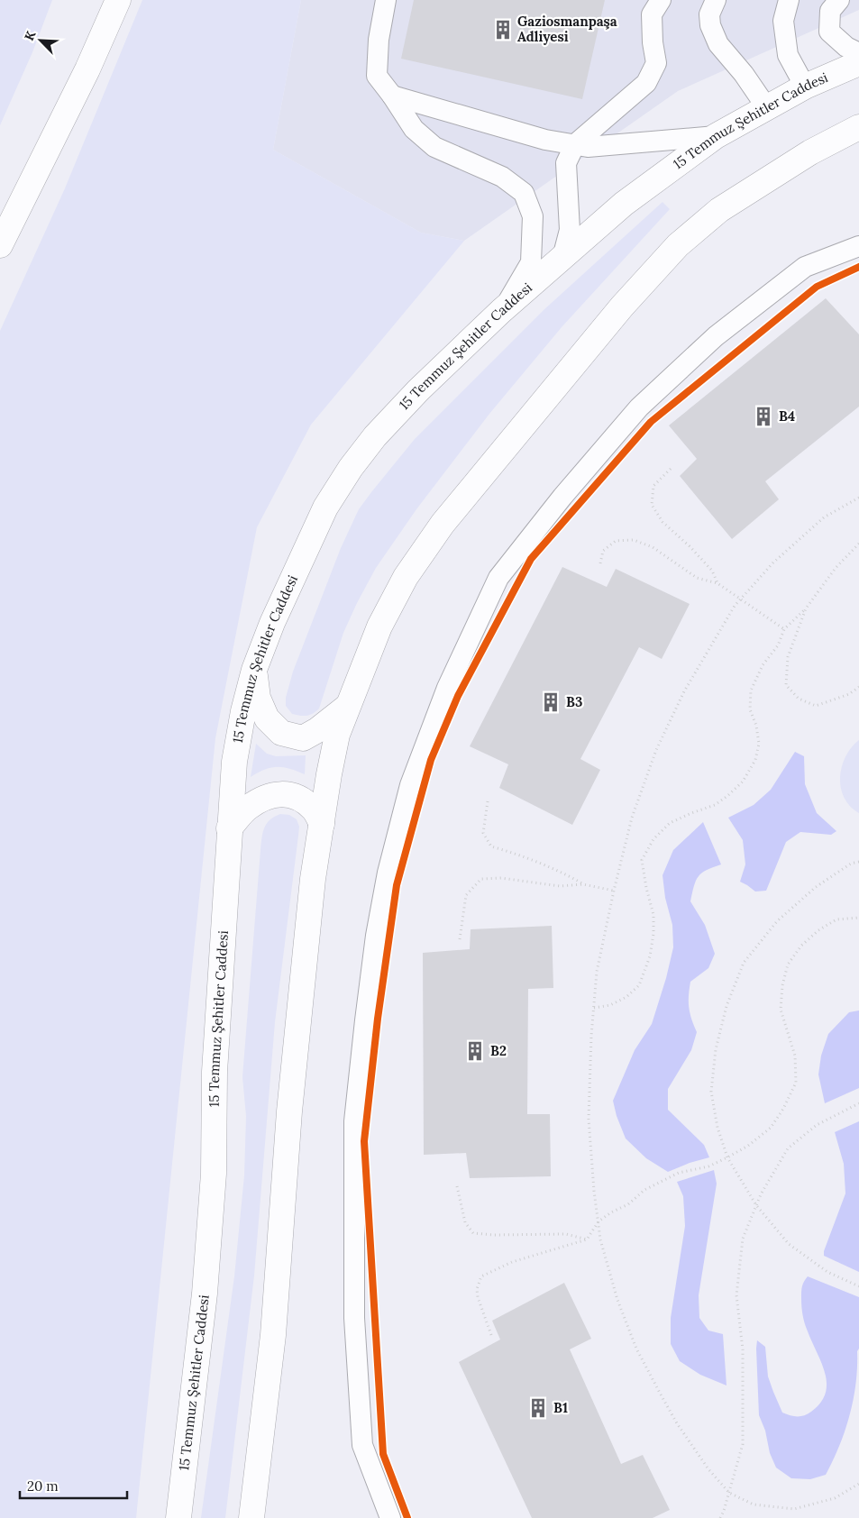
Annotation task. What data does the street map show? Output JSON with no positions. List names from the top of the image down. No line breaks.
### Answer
{"streets":{"main road":["15 Temmuz Şehitler Caddesi"]},"places":{"building":["Gaziosmanpaşa Adliyesi","B4","B3","B2","B1"]},"scale_bar":"20 m","north":"top left"}
